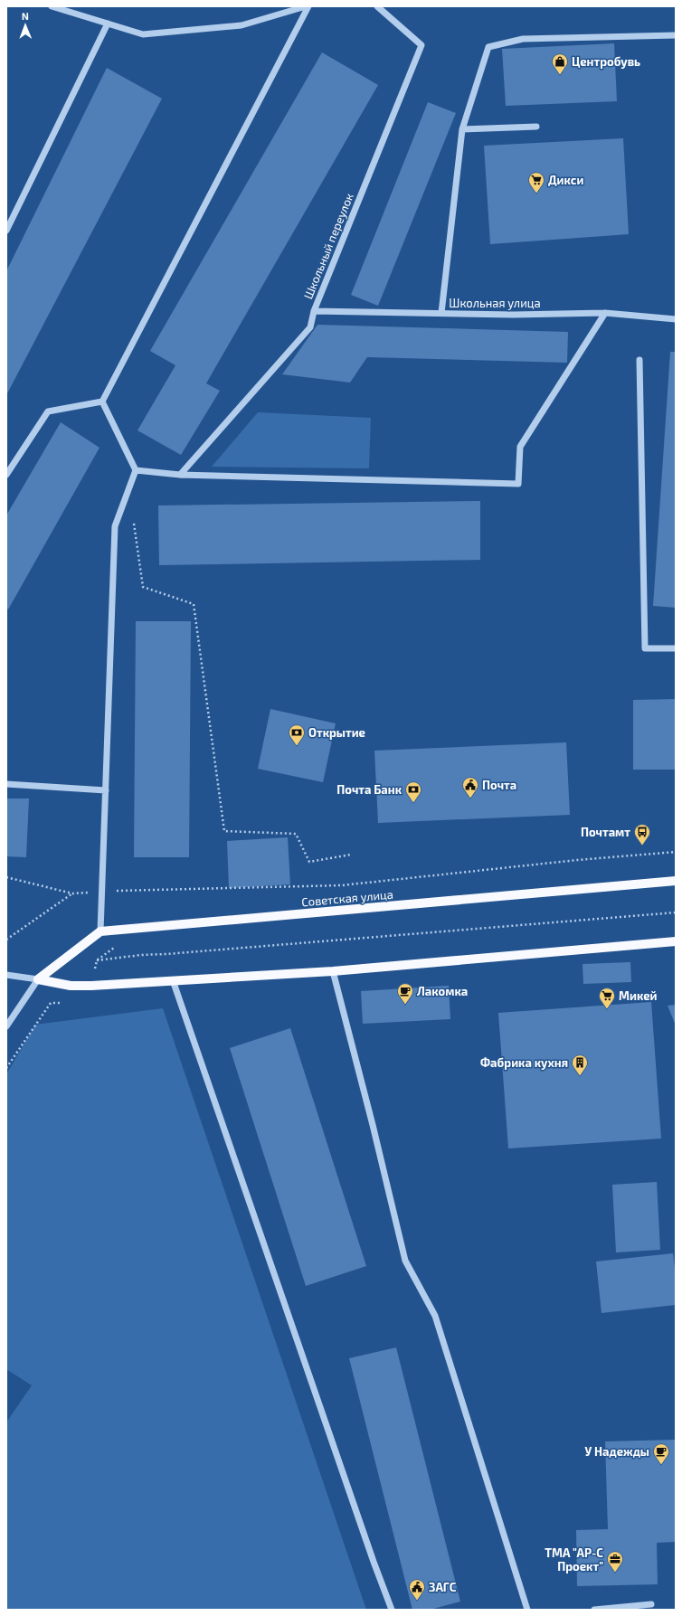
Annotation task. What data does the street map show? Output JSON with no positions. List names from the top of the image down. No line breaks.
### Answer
{"streets":{"main road":["Советская улица"],"street":["Школьный переулок","Школьная улица"]},"crossings":[["Школьный переулок","Школьная улица"]],"places":{"shop":["Центробувь"],"supermarket":["Дикси","Микей"],"bank":["Открытие","Почта Банк"],"public building":["Почта","ЗАГС"],"bus stop":["Почтамт"],"cafe":["Лакомка","У Надежды"],"building":["Фабрика кухня"],"office":["ТМА \"АР-С Проект\""]},"north":"top"}
